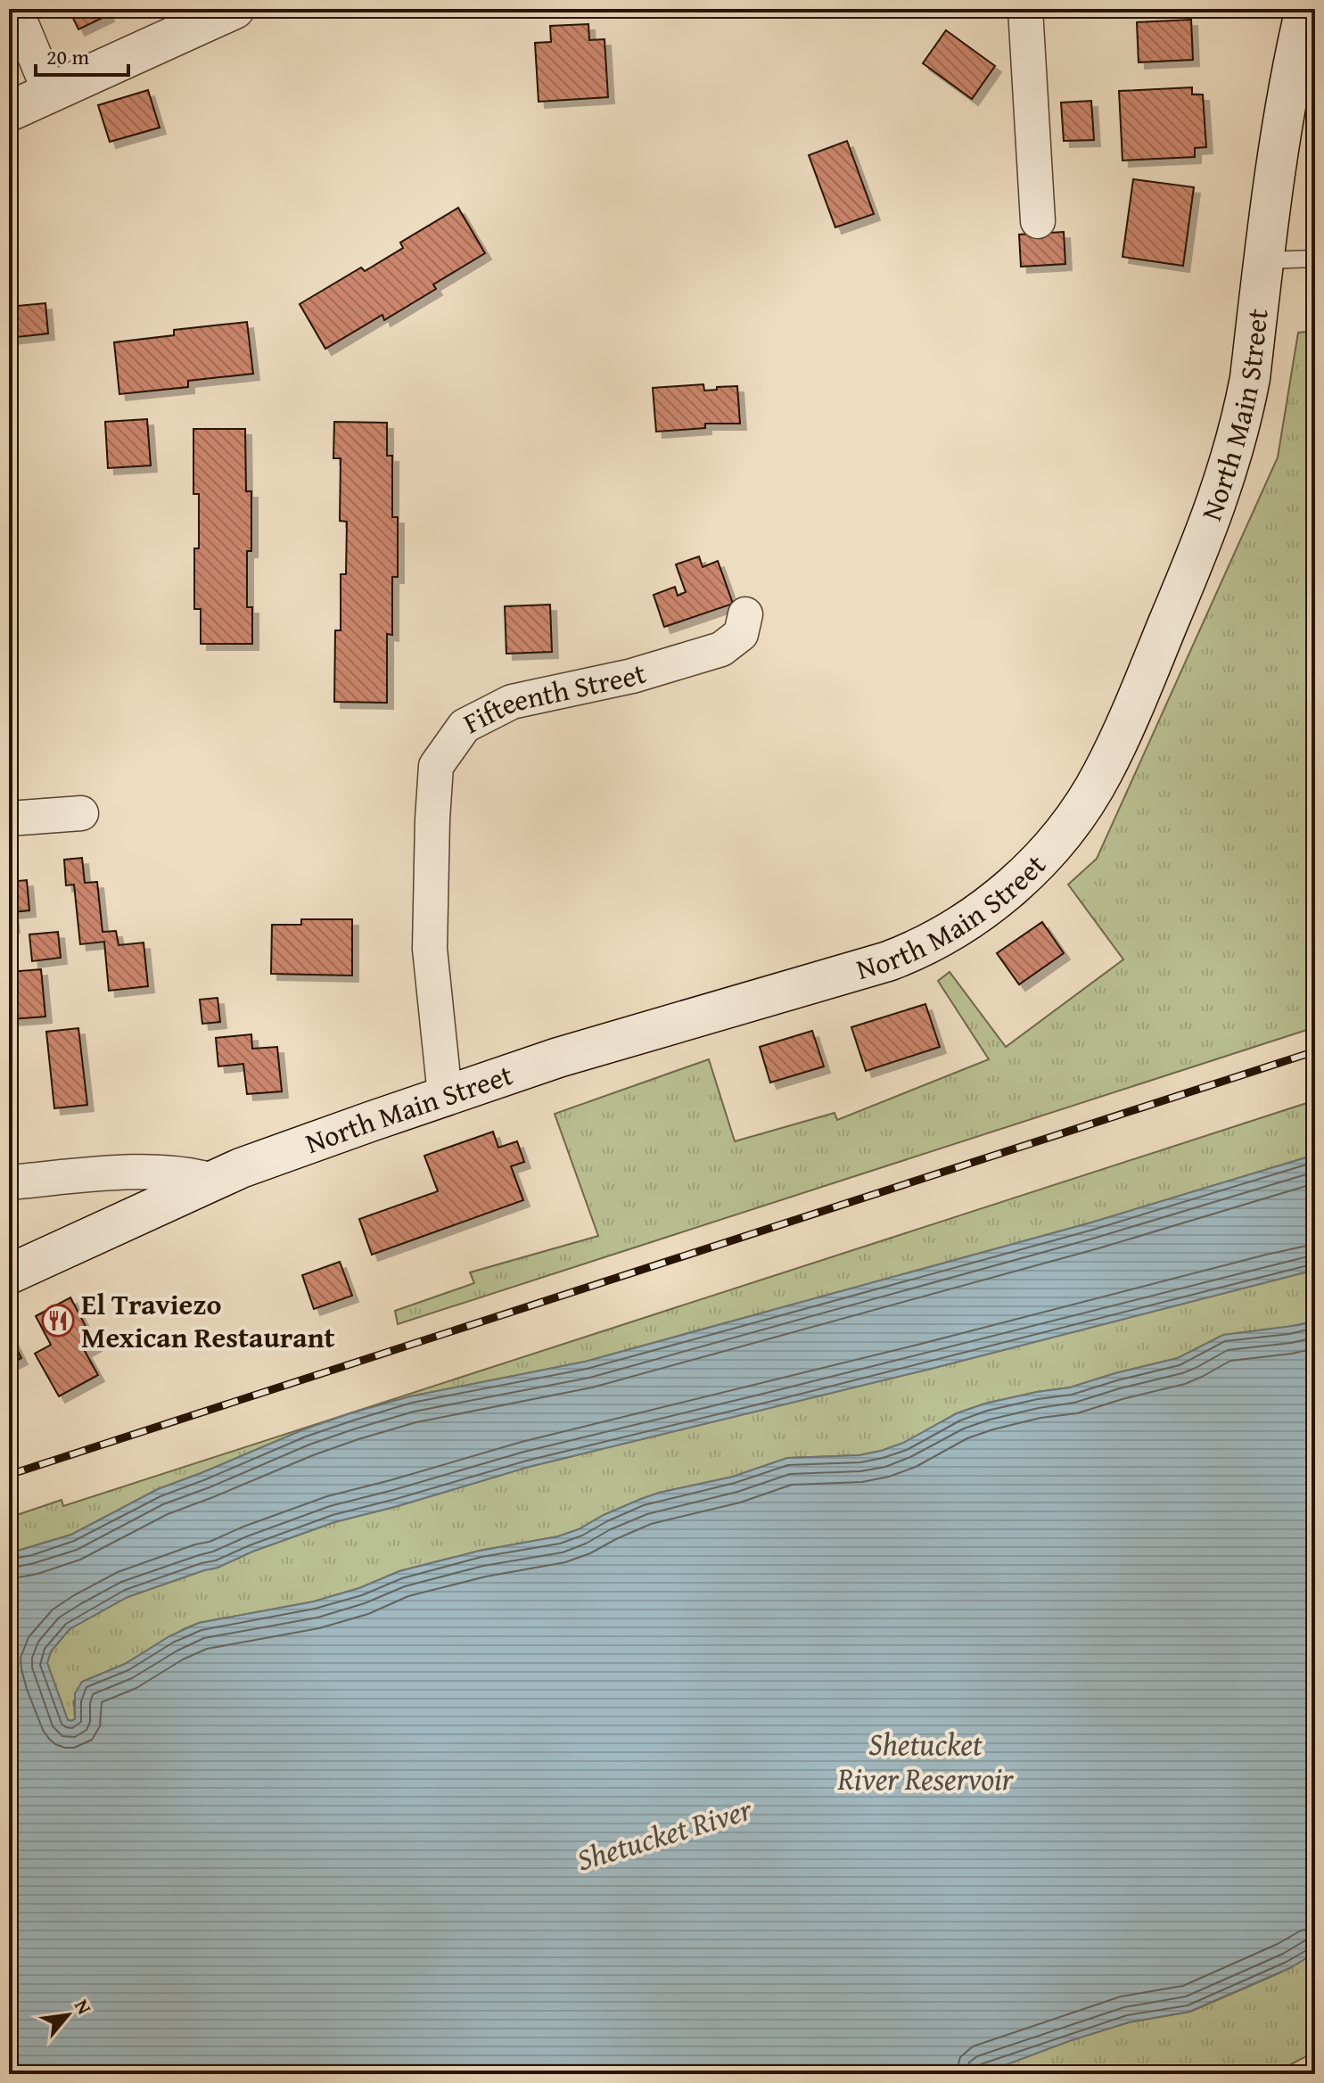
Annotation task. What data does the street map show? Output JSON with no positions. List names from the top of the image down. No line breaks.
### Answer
{"streets":{"main road":["North Main Street"],"street":["Fifteenth Street"]},"crossings":[["North Main Street","Fifteenth Street"]],"water":["Shetucket River Reservoir","Shetucket River"],"places":{"restaurant":["El Traviezo Mexican Restaurant"]},"scale_bar":"20 m","north":"top right"}
